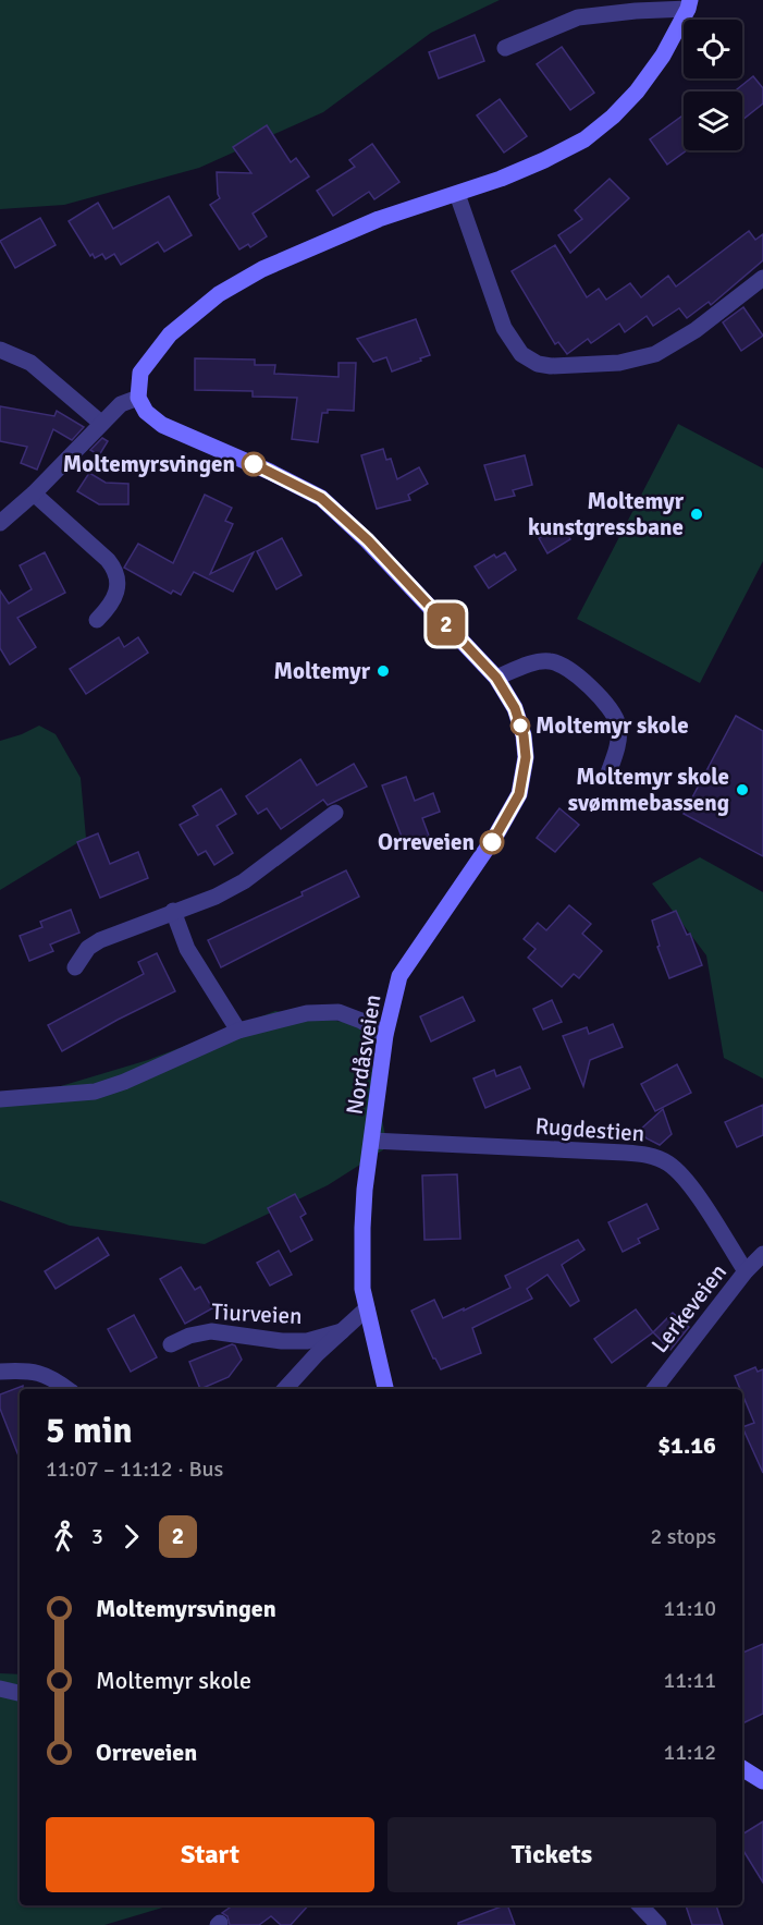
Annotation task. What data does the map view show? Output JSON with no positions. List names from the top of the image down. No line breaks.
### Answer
{"streets":{"main road":["Nordåsveien"],"street":["Rugdestien","Lerkeveien","Tiurveien"]},"crossings":[["Nordåsveien","Rugdestien"],["Nordåsveien","Tiurveien"],["Rugdestien","Lerkeveien"]],"places":["Moltemyrsvingen","Moltemyr kunstgressbane","Moltemyr","Moltemyr skole","Moltemyr skole svømmebasseng","Orreveien"],"lines":["bus line 2"],"page":{"on_map":"2","heading":["5 min","11:07 – 11:12 · Bus","$1.16"],"legs":["3","2","2 stops"],"list":[{"name":"Moltemyrsvingen","value":"11:10"},{"name":"Moltemyr skole","value":"11:11"},{"name":"Orreveien","value":"11:12"}],"buttons":["Start","Tickets"]}}
